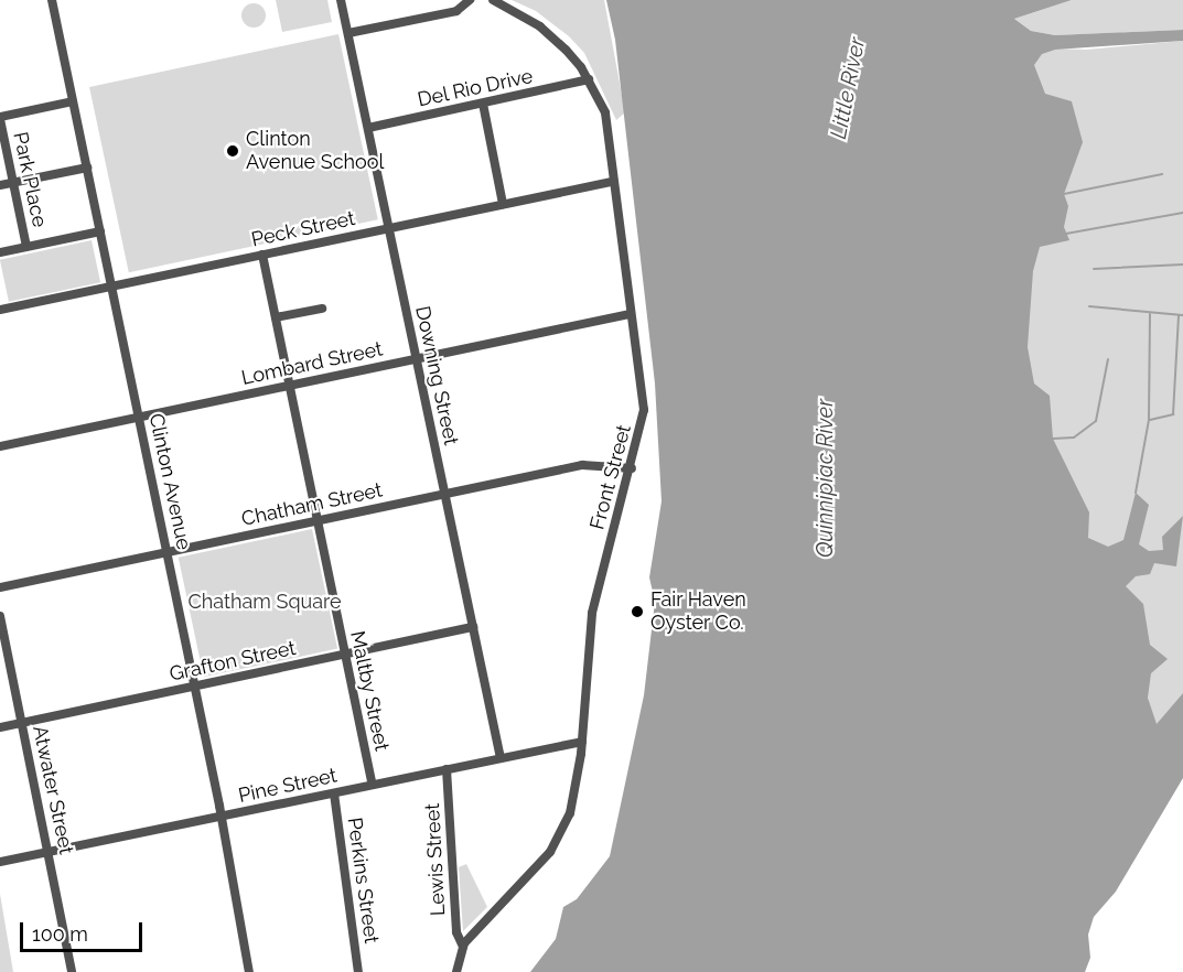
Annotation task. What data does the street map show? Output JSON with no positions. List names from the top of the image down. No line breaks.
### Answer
{"streets":{"street":["Del Rio Drive","Park Place","Peck Street","Lombard Street","Downing Street","Front Street","Clinton Avenue","Chatham Street","Grafton Street","Maltby Street","Pine Street","Atwater Street","Lewis Street","Perkins Street"]},"crossings":[["Del Rio Drive","Downing Street"],["Del Rio Drive","Front Street"],["Peck Street","Downing Street"],["Peck Street","Front Street"],["Peck Street","Clinton Avenue"],["Peck Street","Maltby Street"],["Lombard Street","Downing Street"],["Lombard Street","Front Street"],["Lombard Street","Clinton Avenue"],["Lombard Street","Maltby Street"],["Downing Street","Chatham Street"],["Downing Street","Grafton Street"],["Downing Street","Pine Street"],["Front Street","Chatham Street"],["Front Street","Pine Street"],["Front Street","Lewis Street"],["Clinton Avenue","Chatham Street"],["Clinton Avenue","Grafton Street"],["Clinton Avenue","Pine Street"],["Chatham Street","Maltby Street"],["Grafton Street","Maltby Street"],["Grafton Street","Atwater Street"],["Maltby Street","Pine Street"],["Pine Street","Atwater Street"],["Pine Street","Lewis Street"],["Pine Street","Perkins Street"]],"water":["Little River","Quinnipiac River"],"parks":["Chatham Square"],"places":["Clinton Avenue School","Fair Haven Oyster Co."],"scale_bar":"100 m"}
